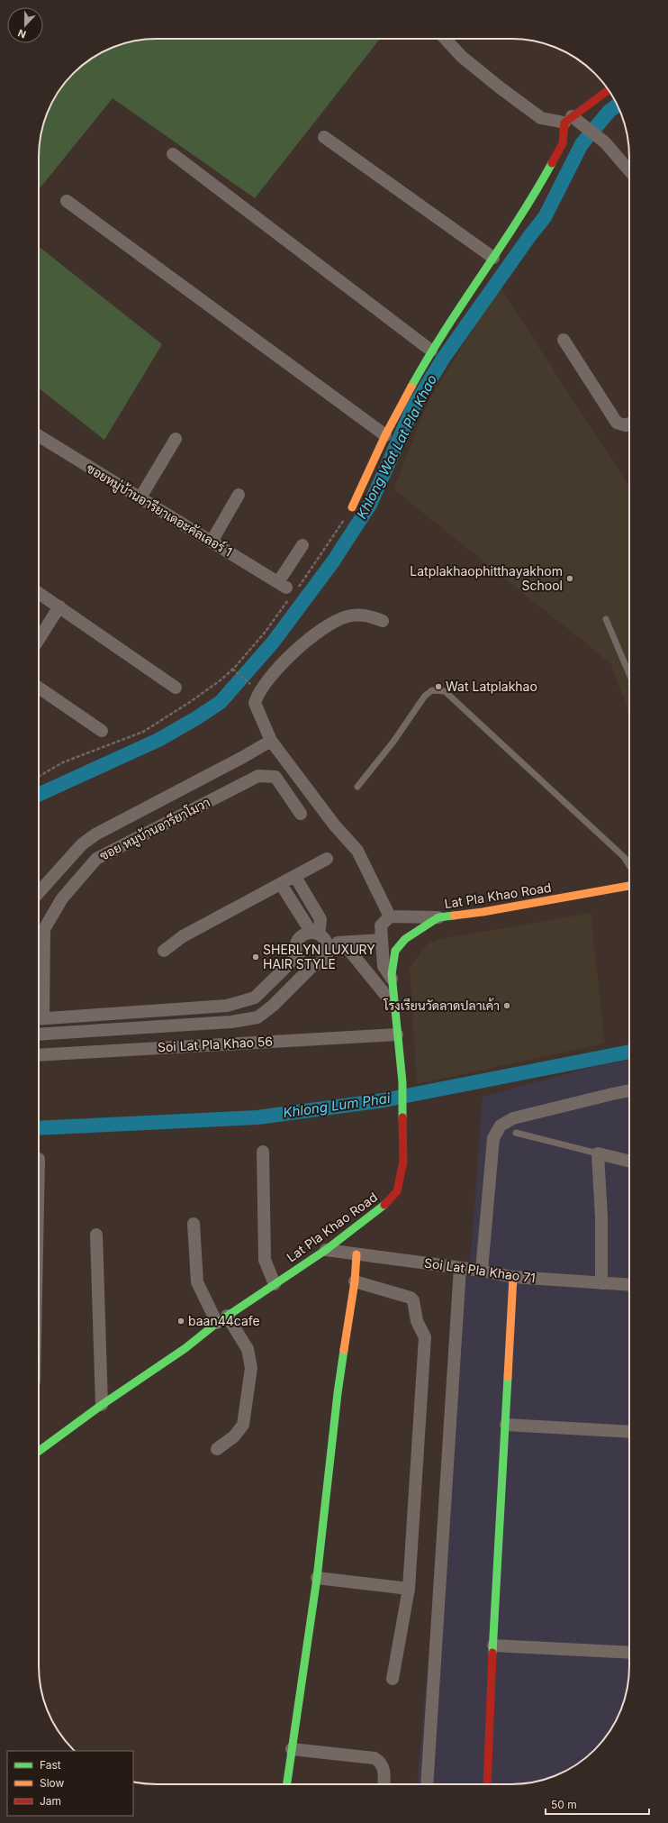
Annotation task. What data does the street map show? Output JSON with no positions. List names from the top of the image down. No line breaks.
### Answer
{"streets":{"street":["ซอยหมู่บ้านอารียาเดอะคัลเลอร์ 1","ซอย หมูบ้านอารียาโมวา","Lat Pla Khao Road","Soi Lat Pla Khao 56","Soi Lat Pla Khao 71"]},"crossings":[["Lat Pla Khao Road","Soi Lat Pla Khao 56"],["Lat Pla Khao Road","Soi Lat Pla Khao 71"]],"water":["Khlong Wat Lat Pla Khao","Khlong Lum Phai"],"places":["Latplakhaophitthayakhom School","Wat Latplakhao","SHERLYN LUXURY HAIR STYLE","โรงเรียนวัดลาดปลาเค้า","baan44cafe"],"legend":["Fast","Slow","Jam"],"scale_bar":"50 m","north":"bottom"}
